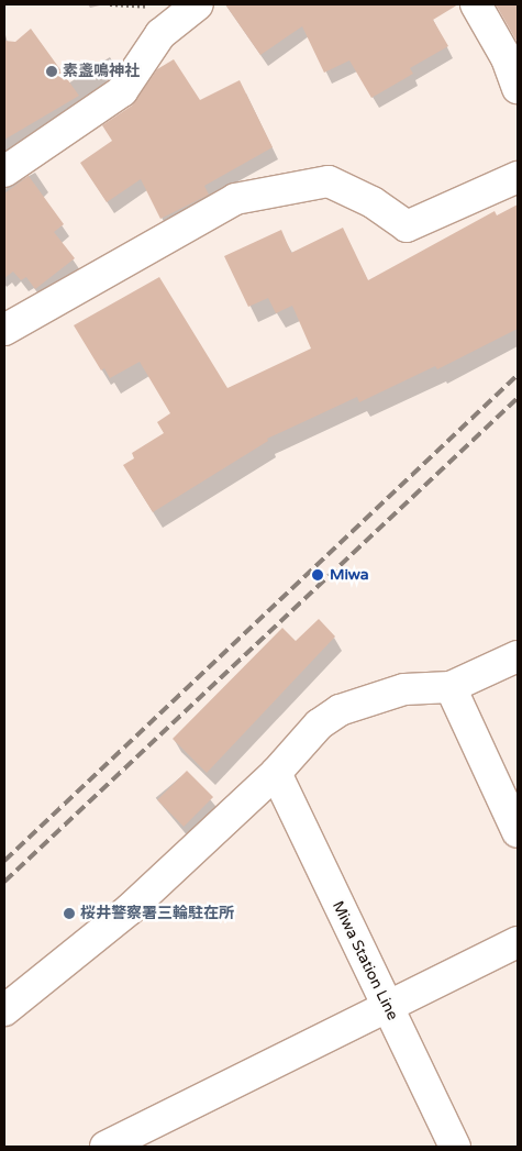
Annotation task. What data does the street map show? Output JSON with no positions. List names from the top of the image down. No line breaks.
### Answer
{"streets":{"street":["Miwa Station Line"]},"places":["素盞鳴神社","Miwa","桜井警察署三輪駐在所"]}
